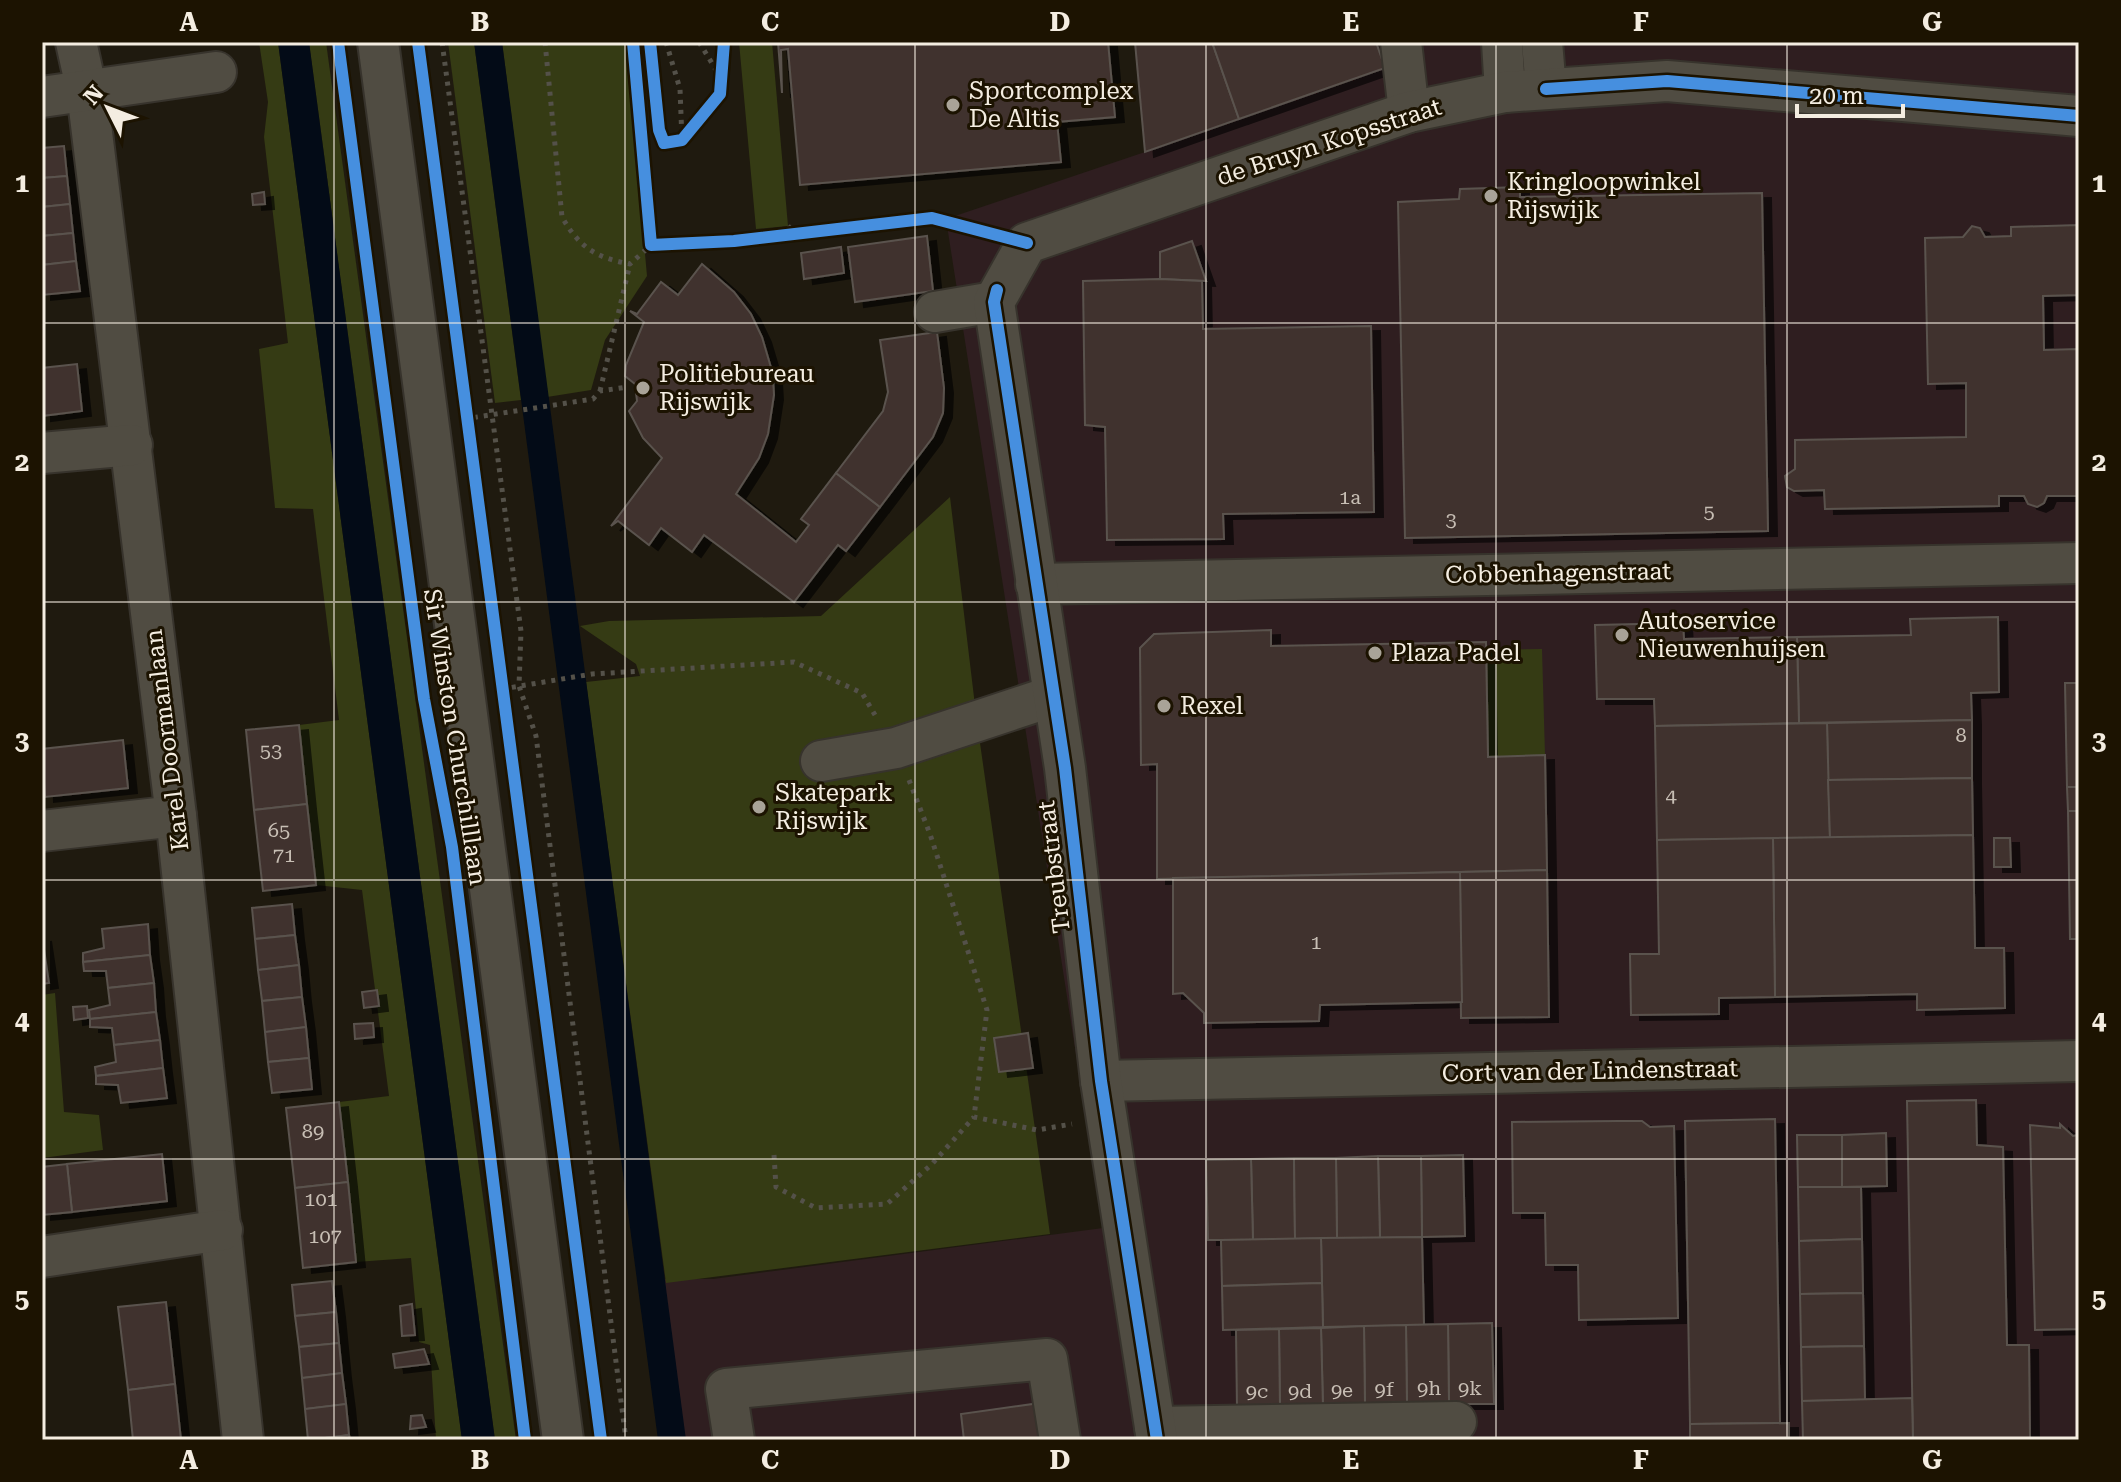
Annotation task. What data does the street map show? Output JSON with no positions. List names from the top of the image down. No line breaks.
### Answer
{"streets":{"street":["de Bruyn Kopsstraat","Cobbenhagenstraat","Sir Winston Churchilllaan","Karel Doormanlaan","Treubstraat","Cort van der Lindenstraat"]},"crossings":[["de Bruyn Kopsstraat","Treubstraat"],["Cobbenhagenstraat","Treubstraat"],["Treubstraat","Cort van der Lindenstraat"]],"places":["Sportcomplex De Altis","Kringloopwinkel Rijswijk","Politiebureau Rijswijk","Autoservice Nieuwenhuijsen","Plaza Padel","Rexel","Skatepark Rijswijk"],"house_numbers":["1a","5","3","8","53","4","65","71","1","89","101","107","9h","9k","9f","9e","9c","9d"],"scale_bar":"20 m","north":"top left","grid":{"columns":["A","B","C","D","E","F","G"],"rows":["1","2","3","4","5"]}}
